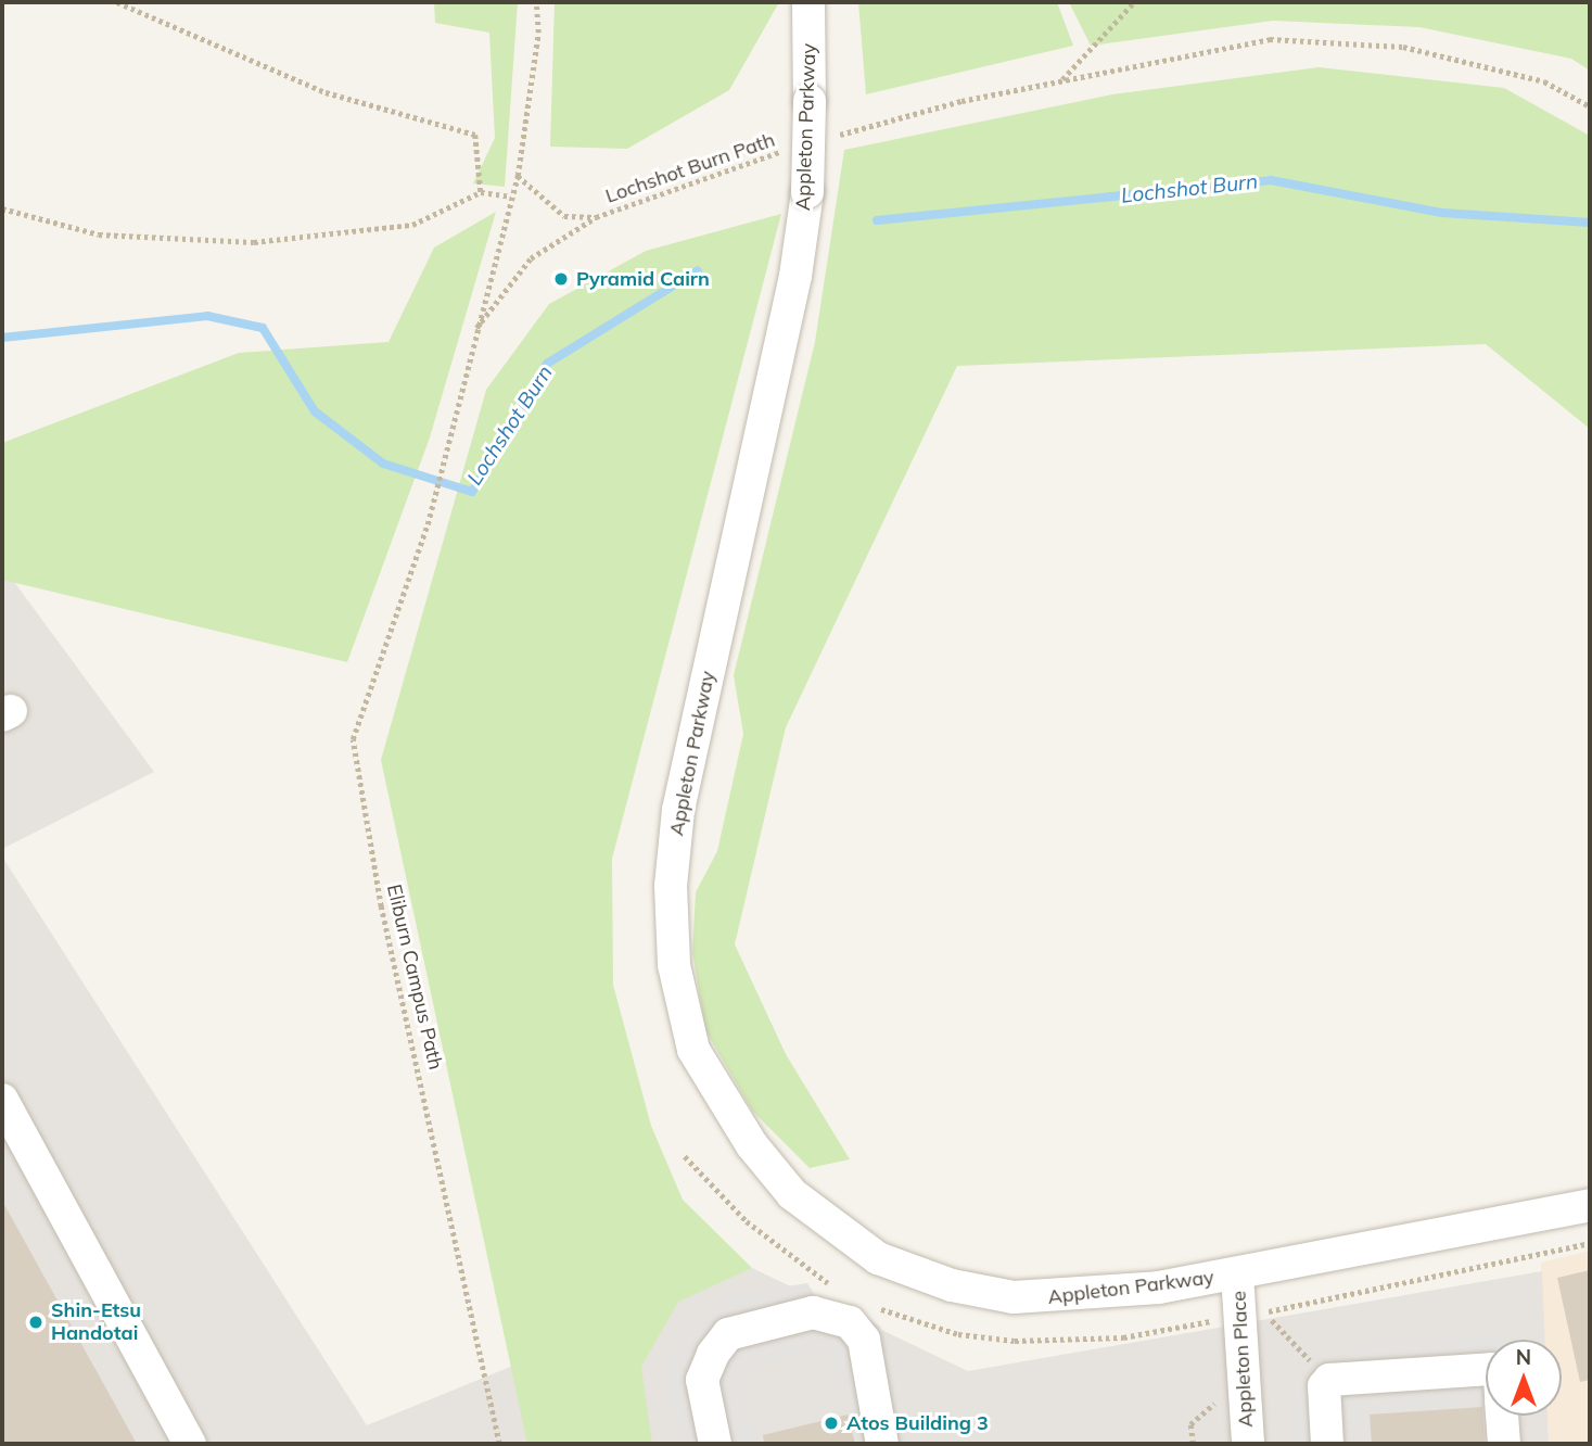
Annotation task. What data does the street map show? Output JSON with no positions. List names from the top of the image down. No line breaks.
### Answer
{"streets":{"street":["Appleton Parkway","Appleton Place"],"path":["Lochshot Burn Path","Eliburn Campus Path"]},"crossings":[["Appleton Parkway","Appleton Place"]],"water":["Lochshot Burn"],"places":["Pyramid Cairn","Shin-Etsu Handotai","Atos Building 3"],"north":"top"}
